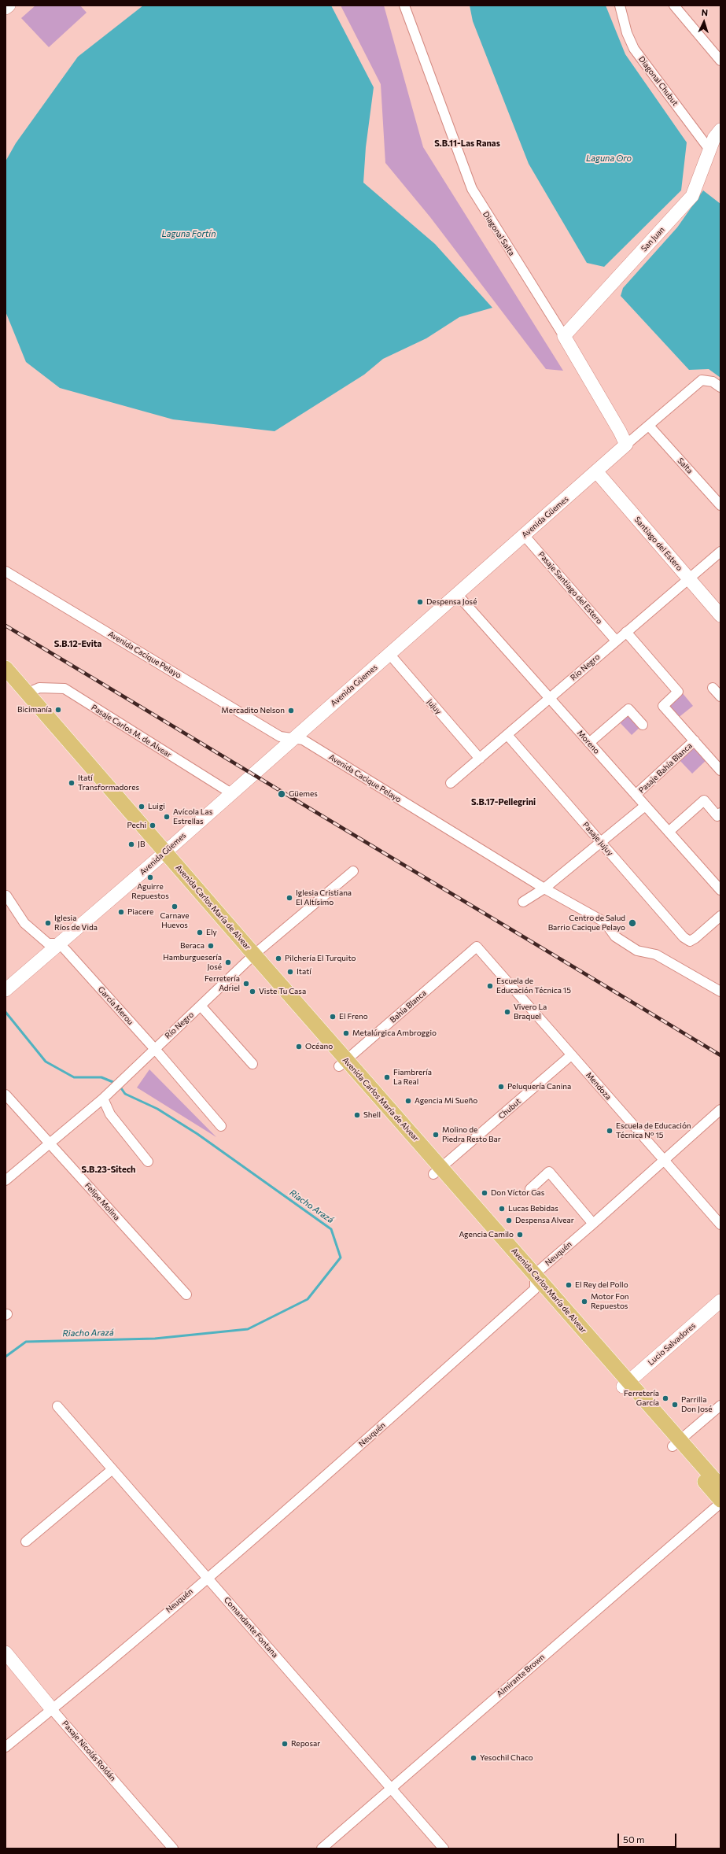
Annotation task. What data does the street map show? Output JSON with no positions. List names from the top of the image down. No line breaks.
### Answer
{"streets":{"main road":["Avenida Carlos María de Alvear"],"street":["Diagonal Chubut","Diagonal Salta","San Juan","Salta","Avenida Güemes","Santiago del Estero","Pasaje Santiago del Estero","Avenida Cacique Pelayo","Río Negro","Jujuy","Pasaje Carlos M. de Alvear","Moreno","Pasaje Bahía Blanca","Pasaje Jujuy","García Merou","Bahía Blanca","Mendoza","Chubut","Felipe Molina","Neuquén","Lucio Salvadores","Comandante Fontana","Almirante Brown","Pasaje Nicolás Roldán"]},"crossings":[["Diagonal Chubut","San Juan"],["Diagonal Salta","San Juan"],["Diagonal Salta","Avenida Güemes"],["Salta","Avenida Güemes"],["Avenida Güemes","Santiago del Estero"],["Avenida Güemes","Pasaje Santiago del Estero"],["Avenida Güemes","Avenida Cacique Pelayo"],["Avenida Güemes","Jujuy"],["Avenida Güemes","Pasaje Carlos M. de Alvear"],["Avenida Güemes","Moreno"],["Avenida Güemes","Avenida Carlos María de Alvear"],["Avenida Güemes","García Merou"],["Santiago del Estero","Río Negro"],["Pasaje Santiago del Estero","Río Negro"],["Río Negro","Jujuy"],["Río Negro","Moreno"],["Río Negro","Pasaje Jujuy"],["Río Negro","Avenida Carlos María de Alvear"],["Río Negro","García Merou"],["Río Negro","Felipe Molina"],["Pasaje Carlos M. de Alvear","Avenida Carlos María de Alvear"],["Moreno","Pasaje Bahía Blanca"],["Avenida Carlos María de Alvear","Bahía Blanca"],["Avenida Carlos María de Alvear","Chubut"],["Avenida Carlos María de Alvear","Neuquén"],["Avenida Carlos María de Alvear","Lucio Salvadores"],["Bahía Blanca","Mendoza"],["Mendoza","Chubut"],["Mendoza","Neuquén"],["Neuquén","Comandante Fontana"],["Neuquén","Pasaje Nicolás Roldán"],["Comandante Fontana","Almirante Brown"]],"districts":["S.B.11-Las Ranas","S.B.12-Evita","S.B.17-Pellegrini","S.B.23-Sitech"],"water":["Laguna Oro","Laguna Fortín","Riacho Arazá"],"places":["Despensa José","Bicimanía","Mercadito Nelson","Itatí Transformadores","Güemes","Luigi","Avícola Las Estrellas","Pechi","JB","Aguirre Repuestos","Iglesia Cristiana El Altísimo","Carnave Huevos","Piacere","Iglesia Ríos de Vida","Centro de Salud Barrio Cacique Pelayo","Ely","Beraca","Pilchería El Turquito","Hamburguesería José","Itatí","Ferretería Adriel","Escuela de Educación Técnica 15","Viste Tu Casa","Vivero La Braquel","El Freno","Metalúrgica Ambroggio","Océano","Fiambrería La Real","Peluquería Canina","Agencia Mi Sueño","Shell","Escuela de Educación Técnica N° 15","Molino de Piedra Resto Bar","Don Víctor Gas","Lucas Bebidas","Despensa Alvear","Agencia Camilo","El Rey del Pollo","Motor Fon Repuestos","Ferretería García","Parrilla Don José","Reposar","Yesochil Chaco"],"scale_bar":"50 m","north":"top"}
